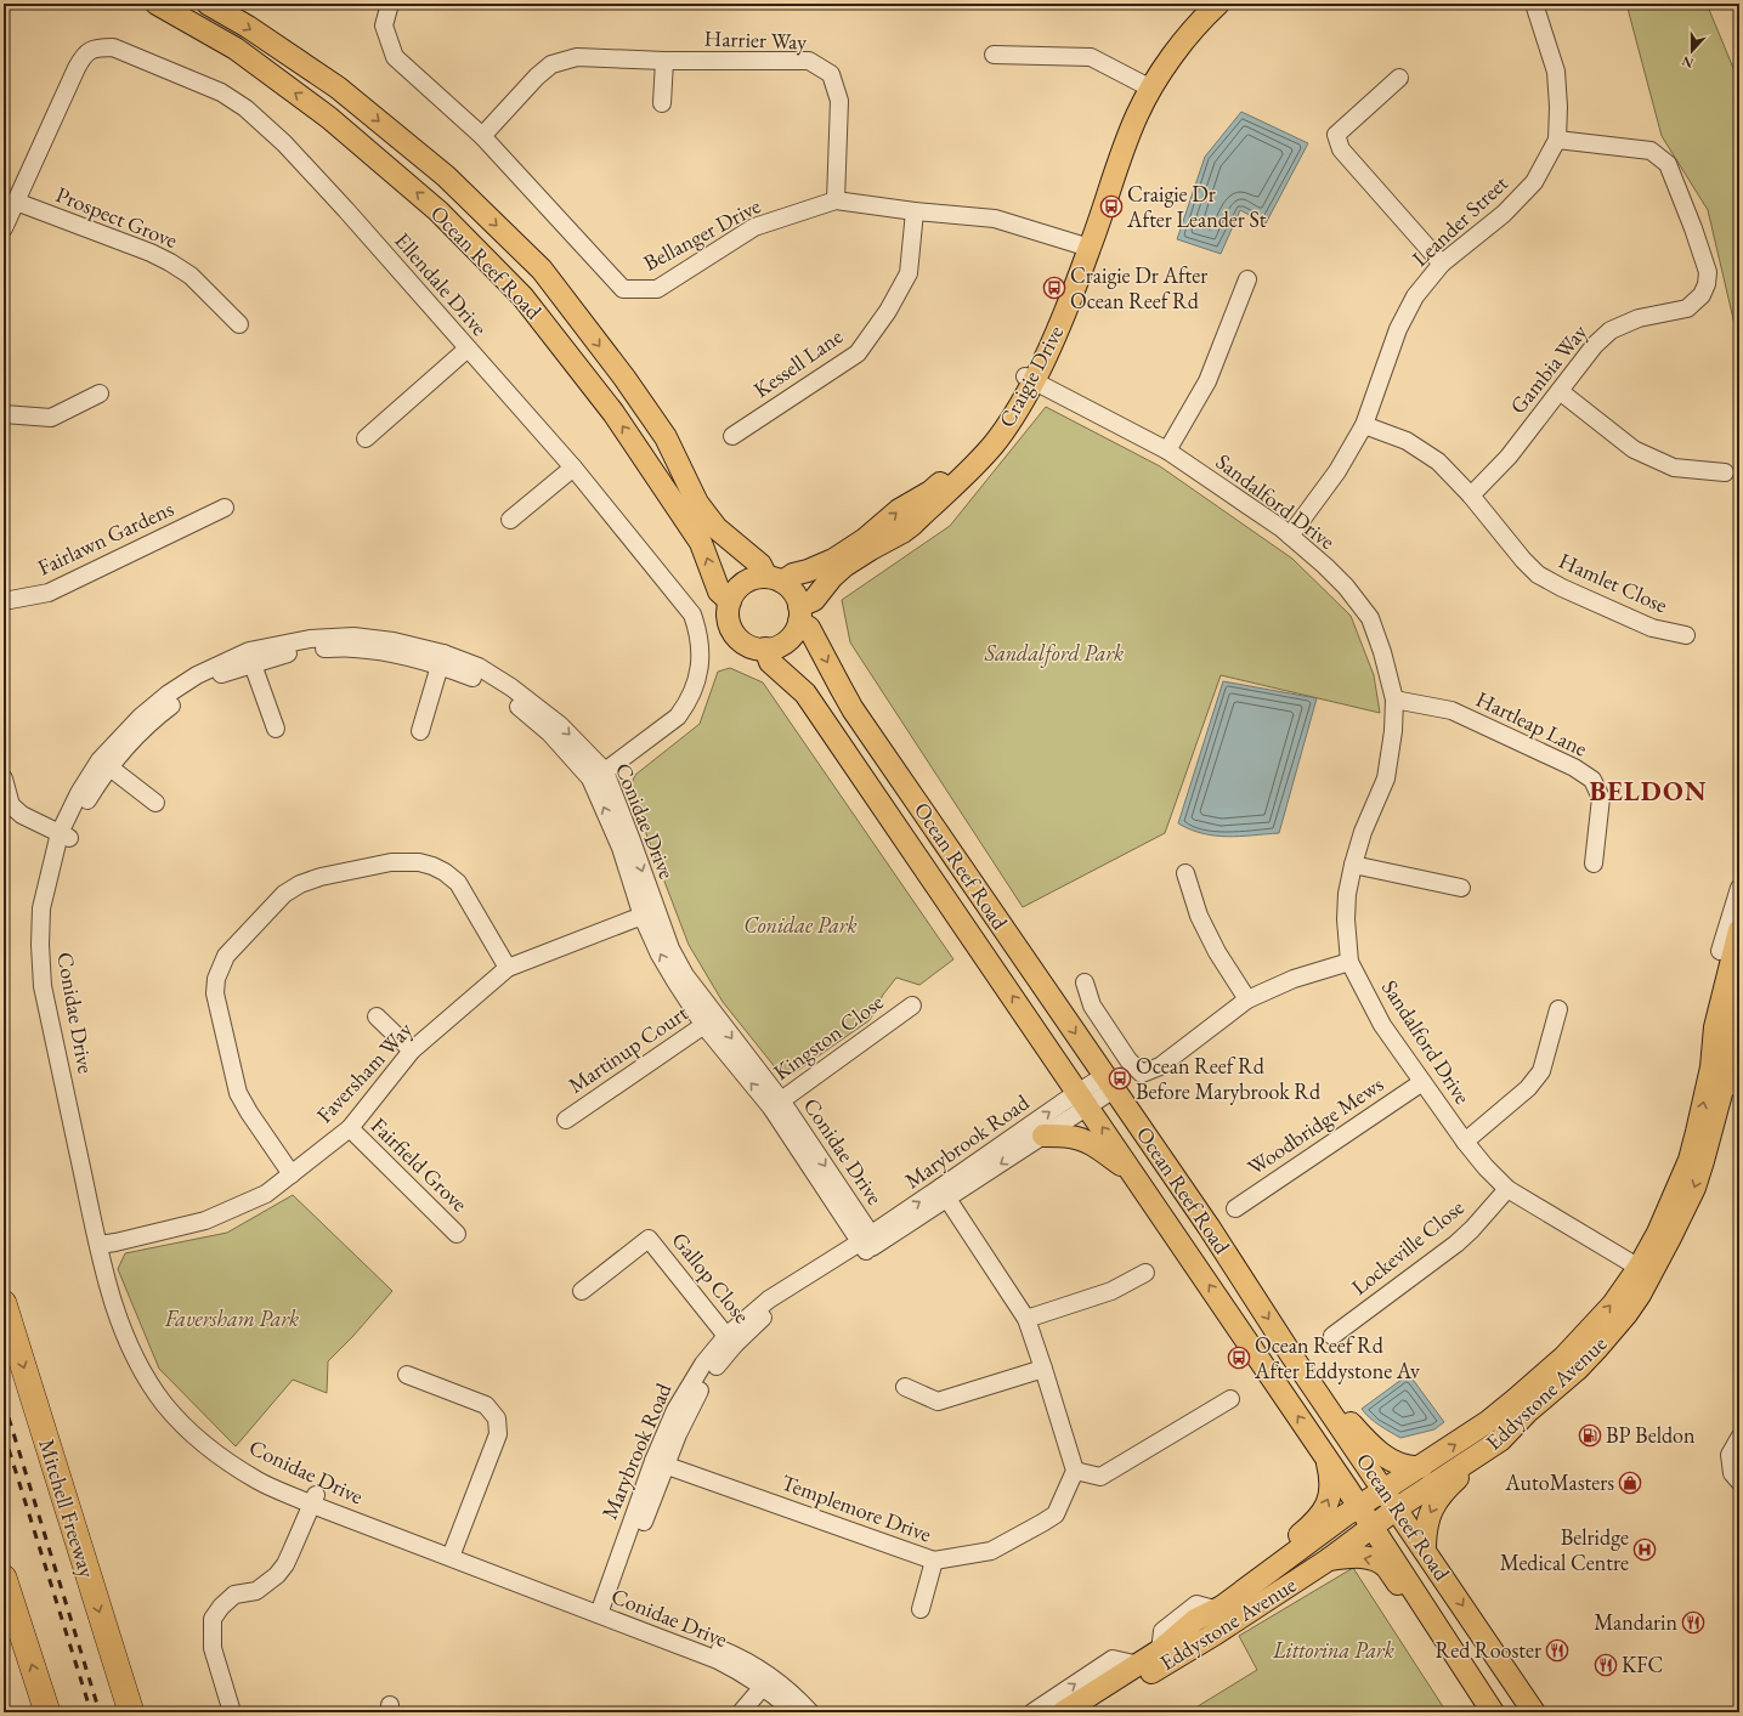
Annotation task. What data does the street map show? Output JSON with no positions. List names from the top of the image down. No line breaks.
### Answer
{"streets":{"highway":["Mitchell Freeway"],"main road":["Ocean Reef Road","Craigie Drive","Eddystone Avenue"],"street":["Harrier Way","Prospect Grove","Leander Street","Bellanger Drive","Ellendale Drive","Kessell Lane","Gambia Way","Sandalford Drive","Fairlawn Gardens","Hamlet Close","Hartleap Lane","Conidae Drive","Kingston Close","Martinup Court","Faversham Way","Woodbridge Mews","Marybrook Road","Fairfield Grove","Lockeville Close","Gallop Close","Templemore Drive"]},"crossings":[["Harrier Way","Bellanger Drive"],["Prospect Grove","Ellendale Drive"],["Leander Street","Gambia Way"],["Leander Street","Sandalford Drive"],["Bellanger Drive","Kessell Lane"],["Bellanger Drive","Craigie Drive"],["Ocean Reef Road","Craigie Drive"],["Ocean Reef Road","Marybrook Road"],["Ocean Reef Road","Eddystone Avenue"],["Ellendale Drive","Conidae Drive"],["Gambia Way","Hamlet Close"],["Craigie Drive","Sandalford Drive"],["Sandalford Drive","Hartleap Lane"],["Sandalford Drive","Woodbridge Mews"],["Sandalford Drive","Lockeville Close"],["Sandalford Drive","Eddystone Avenue"],["Conidae Drive","Kingston Close"],["Conidae Drive","Martinup Court"],["Conidae Drive","Faversham Way"],["Conidae Drive","Marybrook Road"],["Faversham Way","Fairfield Grove"],["Marybrook Road","Gallop Close"],["Marybrook Road","Templemore Drive"]],"districts":["BELDON"],"parks":["Sandalford Park","Conidae Park","Faversham Park","Littorina Park"],"places":{"bus stop":["Craigie Dr After Leander St","Craigie Dr After Ocean Reef Rd","Ocean Reef Rd Before Marybrook Rd","Ocean Reef Rd After Eddystone Av"],"fuel station":["BP Beldon"],"shop":["AutoMasters"],"hospital":["Belridge Medical Centre"],"restaurant":["Mandarin","Red Rooster","KFC"]},"north":"bottom"}
